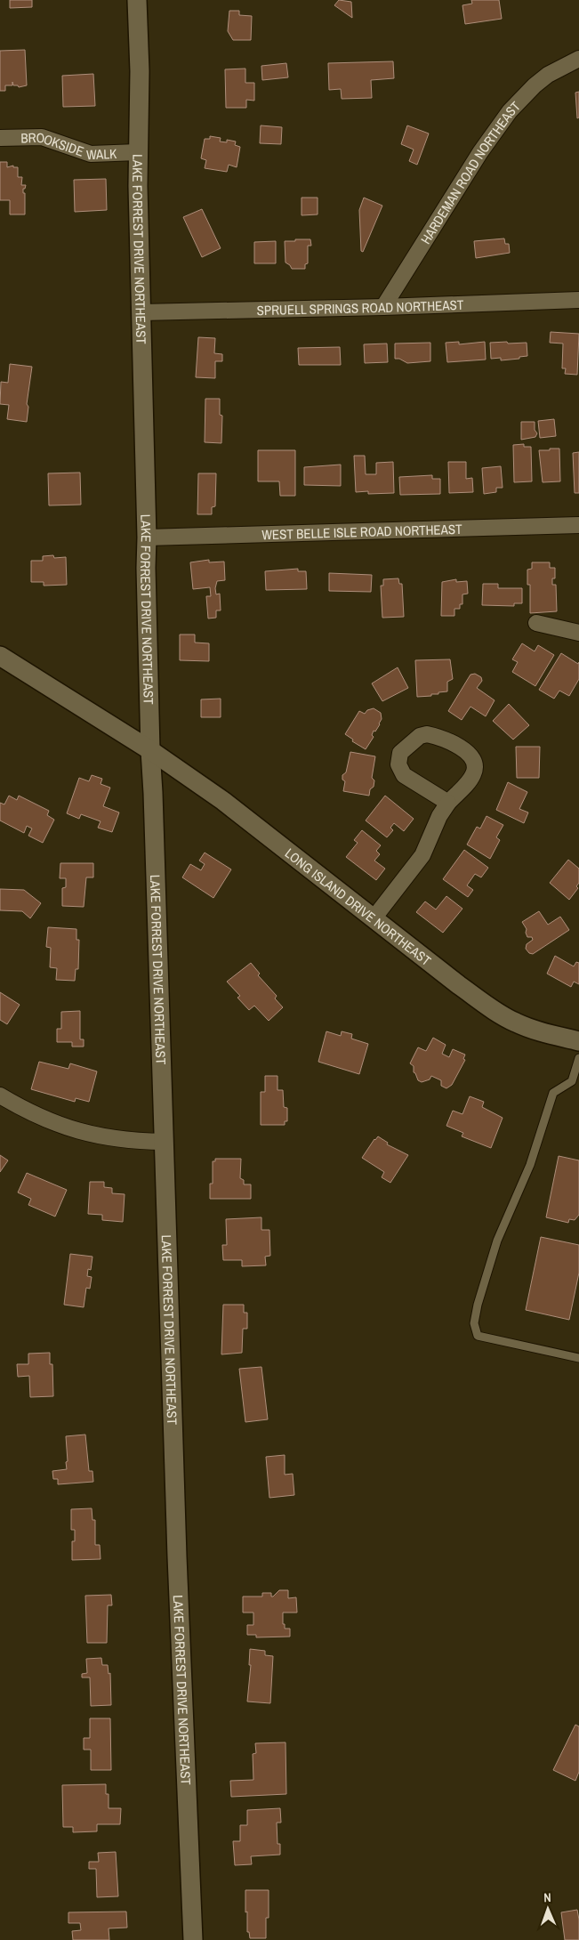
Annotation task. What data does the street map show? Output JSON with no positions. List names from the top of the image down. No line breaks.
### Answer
{"streets":{"street":["BROOKSIDE WALK","HARDEMAN ROAD NORTHEAST","LAKE FORREST DRIVE NORTHEAST","SPRUELL SPRINGS ROAD NORTHEAST","WEST BELLE ISLE ROAD NORTHEAST","LONG ISLAND DRIVE NORTHEAST"]},"crossings":[["BROOKSIDE WALK","LAKE FORREST DRIVE NORTHEAST"],["HARDEMAN ROAD NORTHEAST","SPRUELL SPRINGS ROAD NORTHEAST"],["LAKE FORREST DRIVE NORTHEAST","SPRUELL SPRINGS ROAD NORTHEAST"],["LAKE FORREST DRIVE NORTHEAST","WEST BELLE ISLE ROAD NORTHEAST"],["LAKE FORREST DRIVE NORTHEAST","LONG ISLAND DRIVE NORTHEAST"]],"north":"top"}
